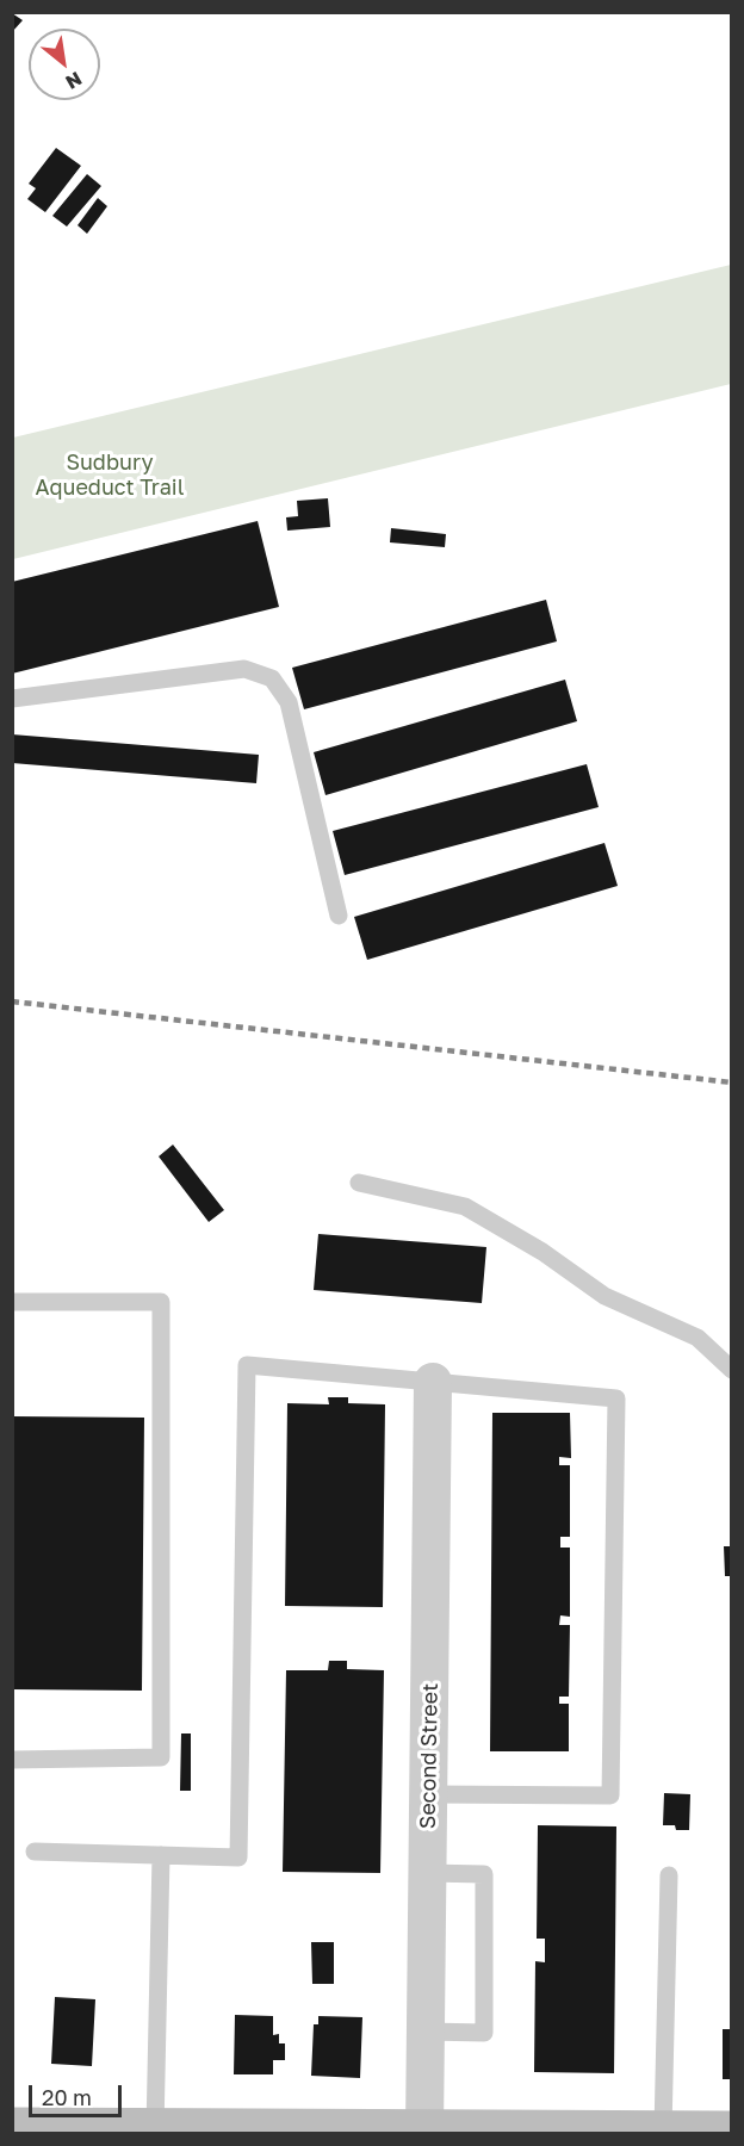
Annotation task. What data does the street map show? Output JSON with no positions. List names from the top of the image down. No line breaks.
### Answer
{"streets":{"street":["Second Street"]},"parks":["Sudbury Aqueduct Trail"],"scale_bar":"20 m","north":"bottom right"}
